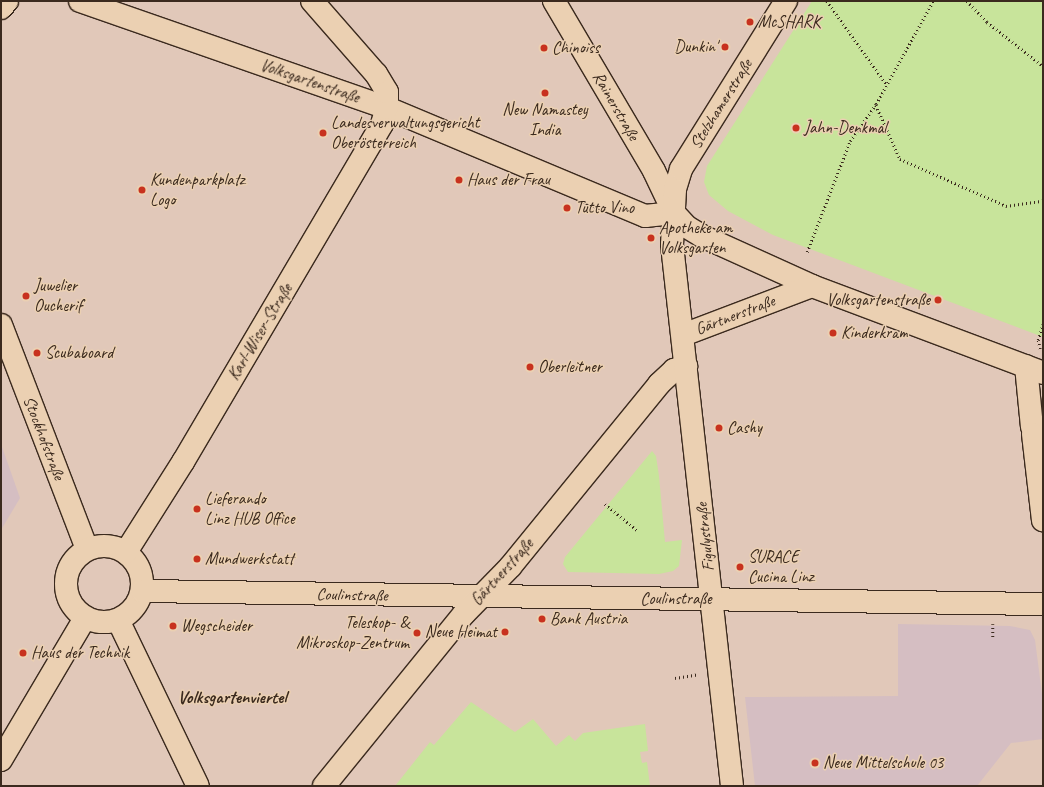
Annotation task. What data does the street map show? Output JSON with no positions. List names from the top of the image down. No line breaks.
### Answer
{"streets":{"street":["Volksgartenstraße","Stelzhamerstraße","Rainerstraße","Gärtnerstraße","Karl-Wiser-Straße","Stockhofstraße","Figulystraße","Coulinstraße"]},"crossings":[["Volksgartenstraße","Stelzhamerstraße"],["Volksgartenstraße","Rainerstraße"],["Volksgartenstraße","Gärtnerstraße"],["Volksgartenstraße","Karl-Wiser-Straße"],["Stelzhamerstraße","Rainerstraße"],["Stelzhamerstraße","Gärtnerstraße"],["Rainerstraße","Gärtnerstraße"],["Gärtnerstraße","Figulystraße"],["Gärtnerstraße","Coulinstraße"],["Karl-Wiser-Straße","Stockhofstraße"],["Karl-Wiser-Straße","Coulinstraße"],["Stockhofstraße","Coulinstraße"],["Figulystraße","Coulinstraße"]],"districts":["Volksgartenviertel"],"places":["McSHARK","Dunkin'","Chinoiss","New Namastey India","Jahn-Denkmal","Landesverwaltungsgericht Oberösterreich","Haus der Frau","Kundenparkplatz Logo","Tutto Vino","Apotheke am Volksgarten","Juwelier Oucherif","Volksgartenstraße","Kinderkram","Scubaboard","Oberleitner","Cashy","Lieferando Linz HUB Office","Mundwerkstatt","SURACE Cucina Linz","Bank Austria","Wegscheider","Neue Heimat","Teleskop- & Mikroskop-Zentrum","Haus der Technik","Neue Mittelschule 03"]}
